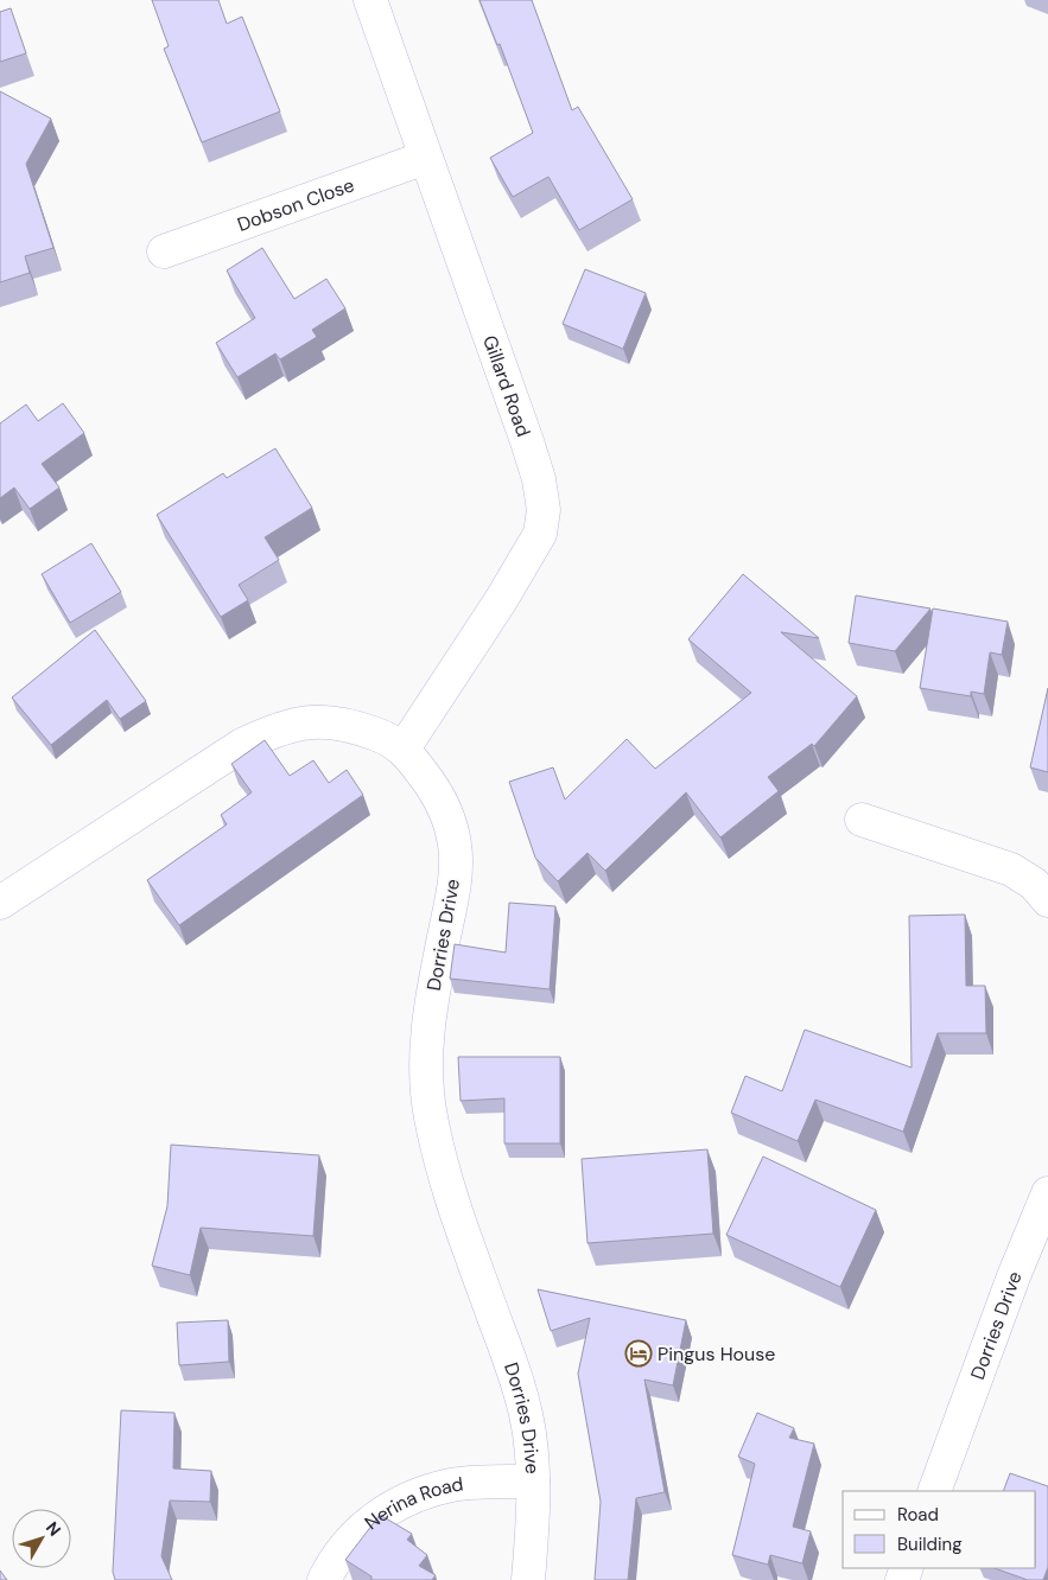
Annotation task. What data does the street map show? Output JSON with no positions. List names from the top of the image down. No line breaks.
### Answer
{"streets":{"street":["Dobson Close","Gillard Road","Dorries Drive","Nerina Road"]},"crossings":[["Dobson Close","Gillard Road"],["Gillard Road","Dorries Drive"],["Dorries Drive","Nerina Road"]],"places":{"hotel":["Pingus House"]},"legend":["Road","Building"],"north":"top right"}
